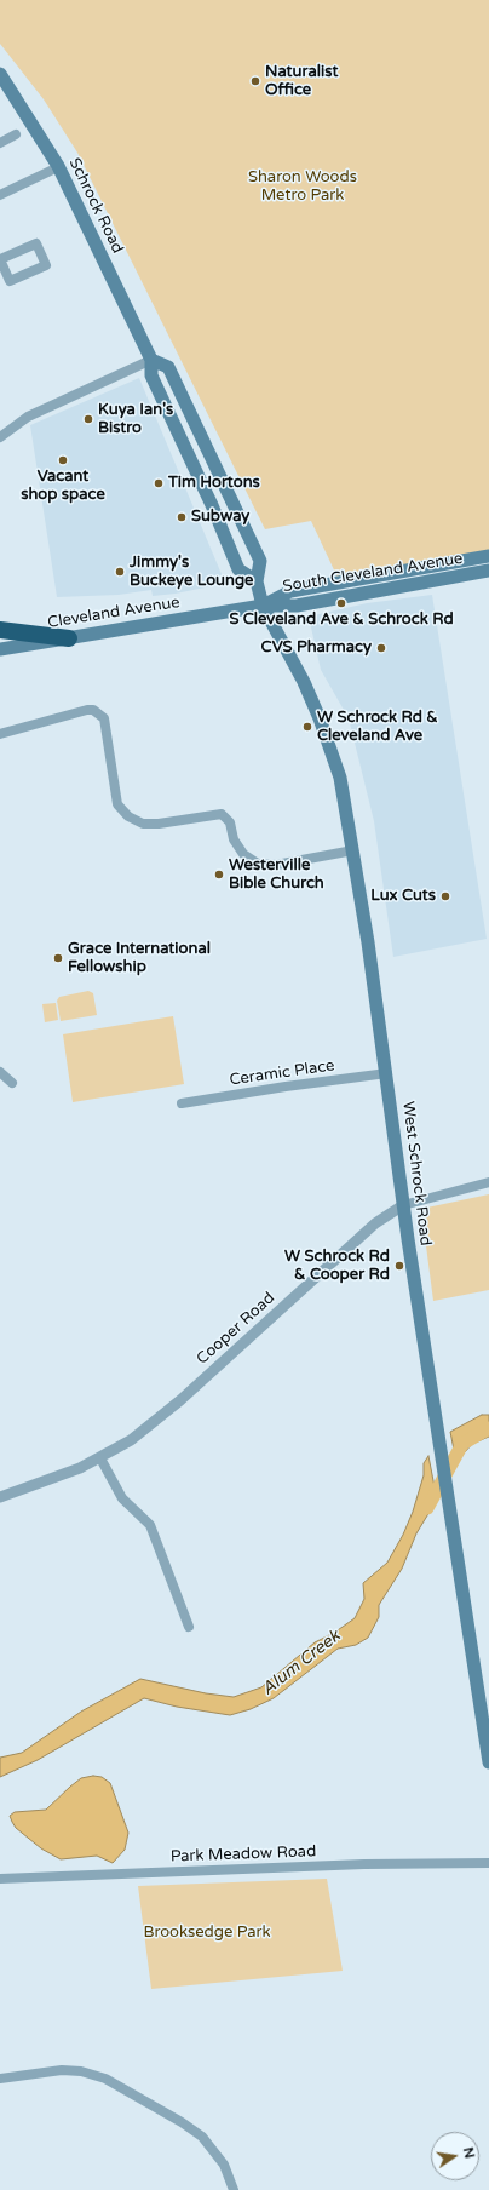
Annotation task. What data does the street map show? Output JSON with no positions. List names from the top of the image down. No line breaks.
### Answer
{"streets":{"main road":["Schrock Road","South Cleveland Avenue","Cleveland Avenue","West Schrock Road"],"street":["Ceramic Place","Cooper Road","Park Meadow Road"]},"crossings":[["South Cleveland Avenue","Cleveland Avenue"],["South Cleveland Avenue","West Schrock Road"],["Cleveland Avenue","West Schrock Road"],["Ceramic Place","West Schrock Road"],["West Schrock Road","Cooper Road"]],"water":["Alum Creek"],"parks":["Sharon Woods Metro Park","Brooksedge Park"],"places":["Naturalist Office","Kuya Ian's Bistro","Vacant shop space","Tim Hortons","Subway","Jimmy's Buckeye Lounge","S Cleveland Ave & Schrock Rd","CVS Pharmacy","W Schrock Rd & Cleveland Ave","Westerville Bible Church","Lux Cuts","Grace International Fellowship","W Schrock Rd & Cooper Rd"],"north":"right"}
